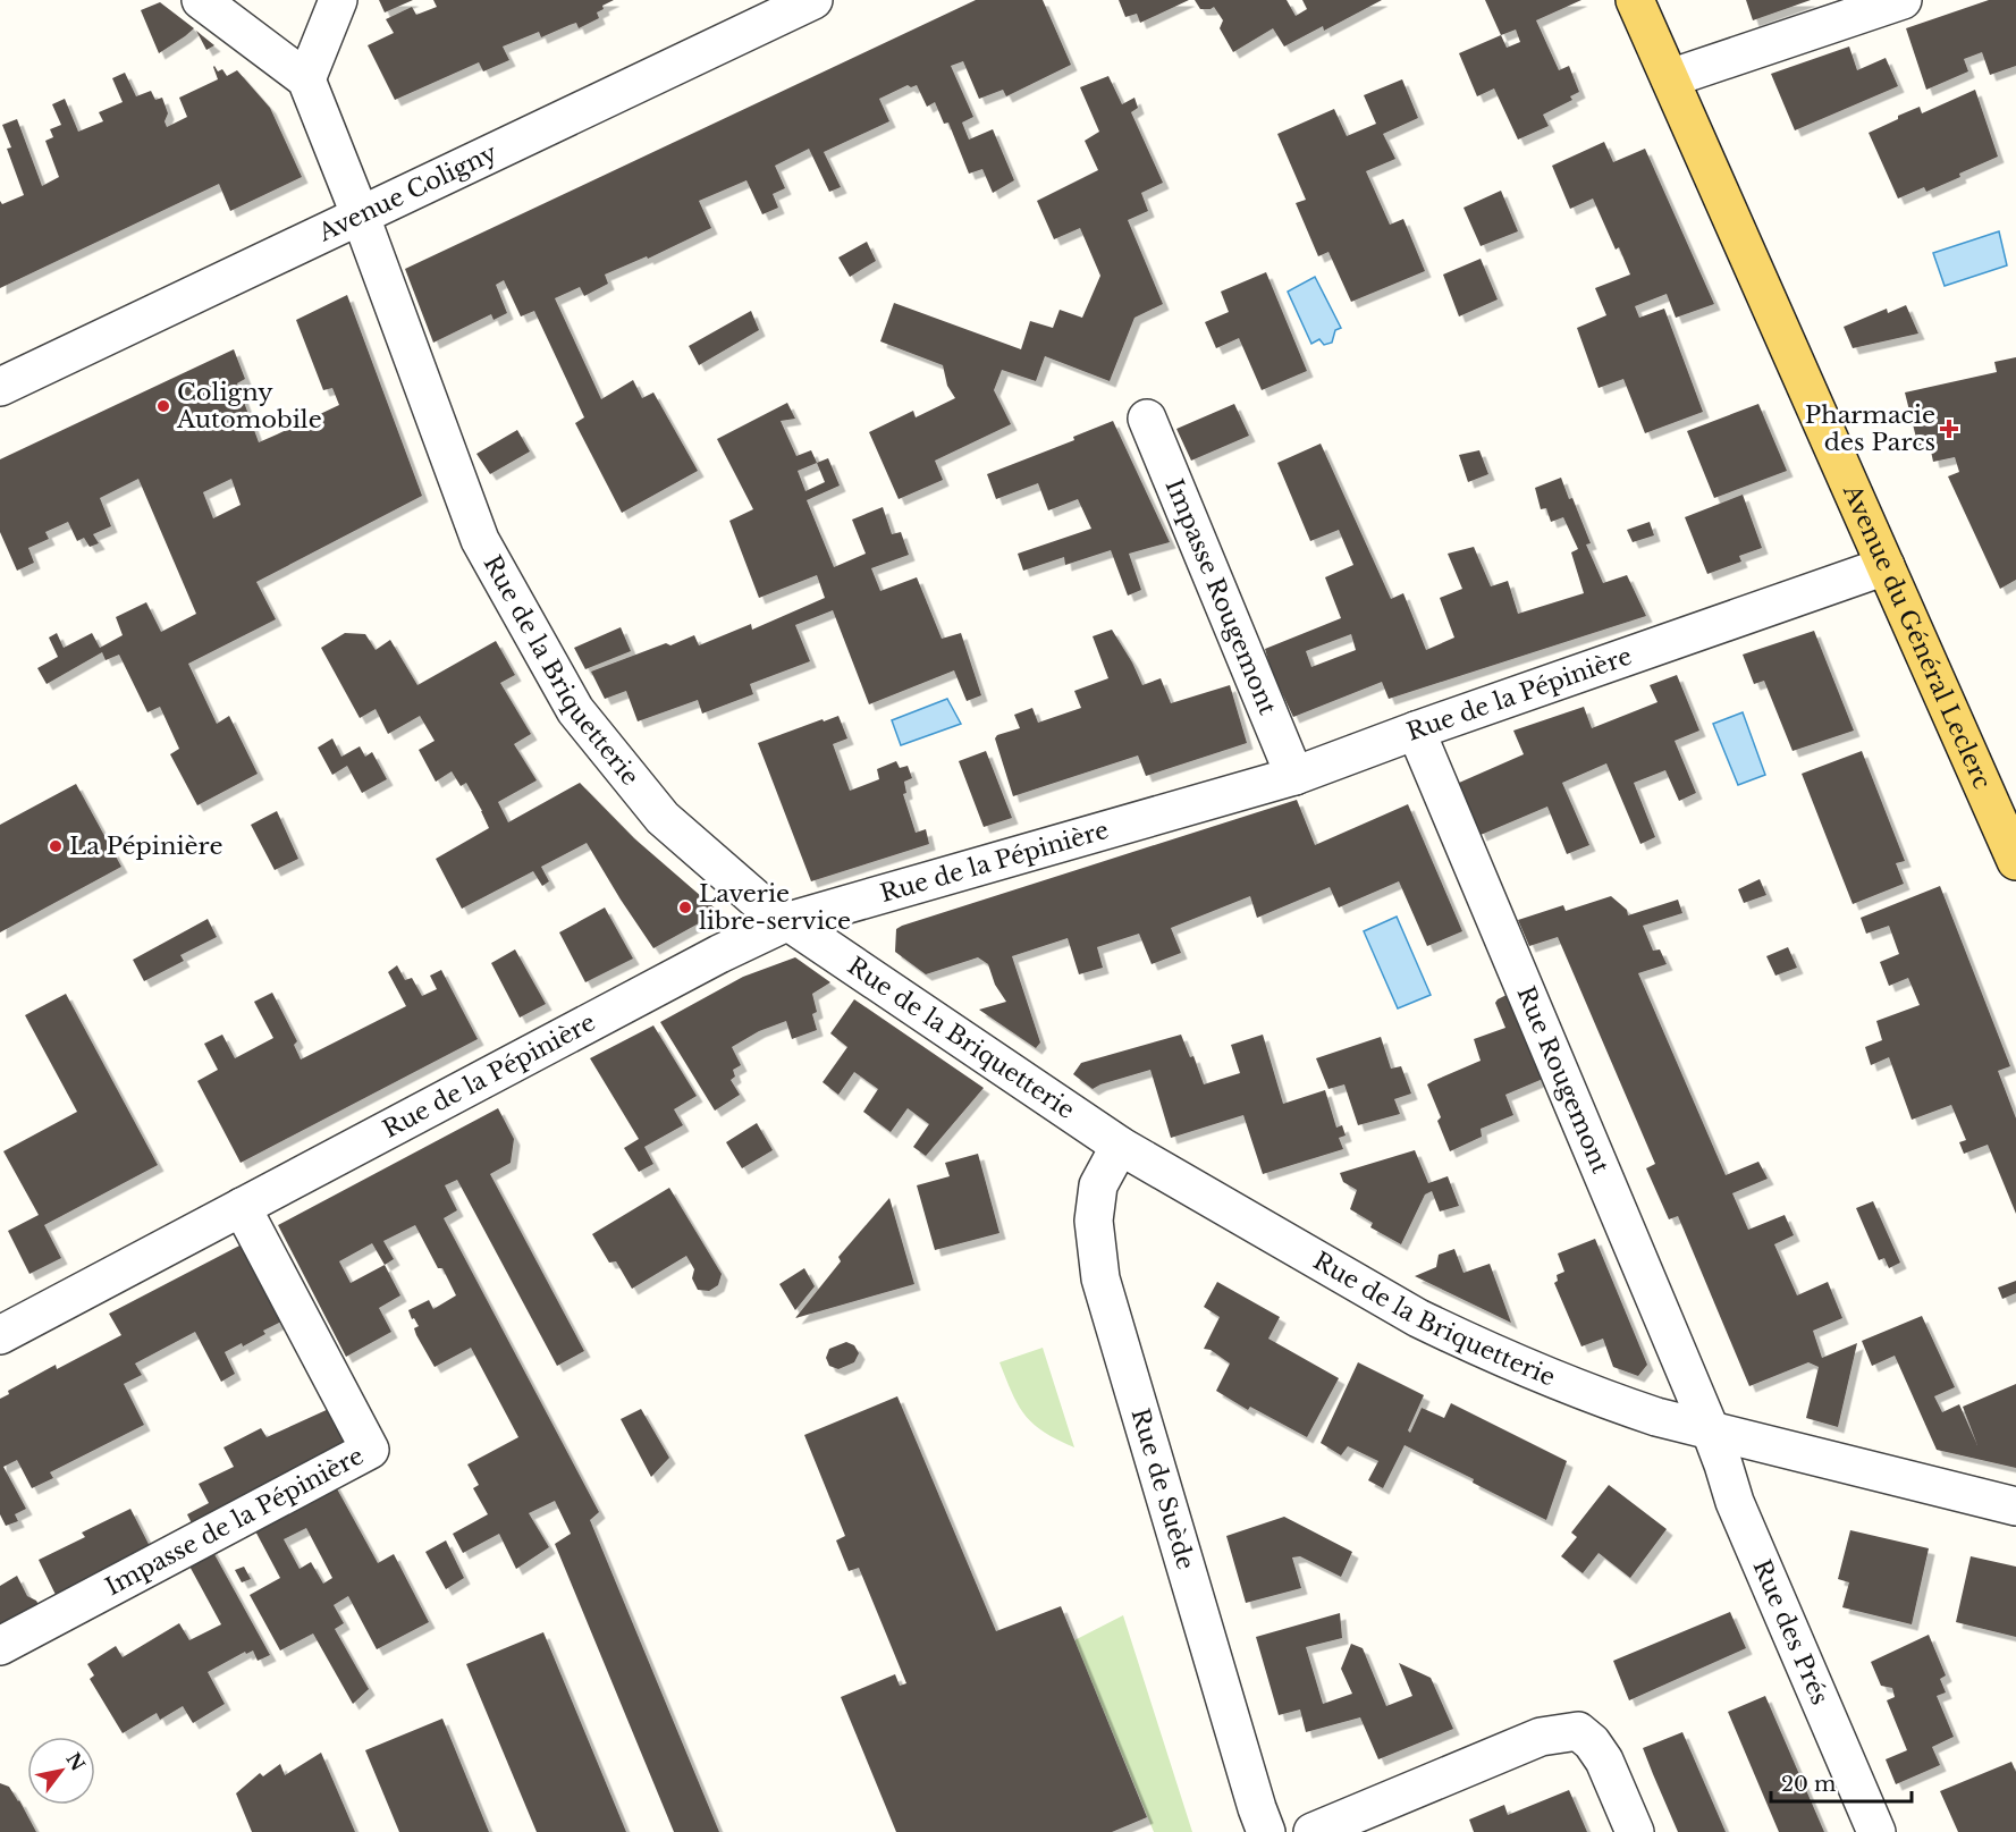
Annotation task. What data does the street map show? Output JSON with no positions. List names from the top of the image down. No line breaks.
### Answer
{"streets":{"main road":["Avenue du Général Leclerc"],"street":["Avenue Coligny","Impasse Rougemont","Rue de la Briquetterie","Rue de la Pépinière","Rue Rougemont","Rue de Suède","Impasse de la Pépinière","Rue des Prés"]},"crossings":[["Avenue Coligny","Rue de la Briquetterie"],["Impasse Rougemont","Rue de la Pépinière"],["Avenue du Général Leclerc","Rue de la Pépinière"],["Rue de la Briquetterie","Rue de la Pépinière"],["Rue de la Briquetterie","Rue Rougemont"],["Rue de la Briquetterie","Rue de Suède"],["Rue de la Briquetterie","Rue des Prés"],["Rue de la Pépinière","Rue Rougemont"],["Rue de la Pépinière","Impasse de la Pépinière"],["Rue Rougemont","Rue des Prés"]],"places":{"other":["Coligny Automobile","La Pépinière","Laverie libre-service"],"health":["Pharmacie des Parcs"]},"scale_bar":"20 m","north":"top right"}
